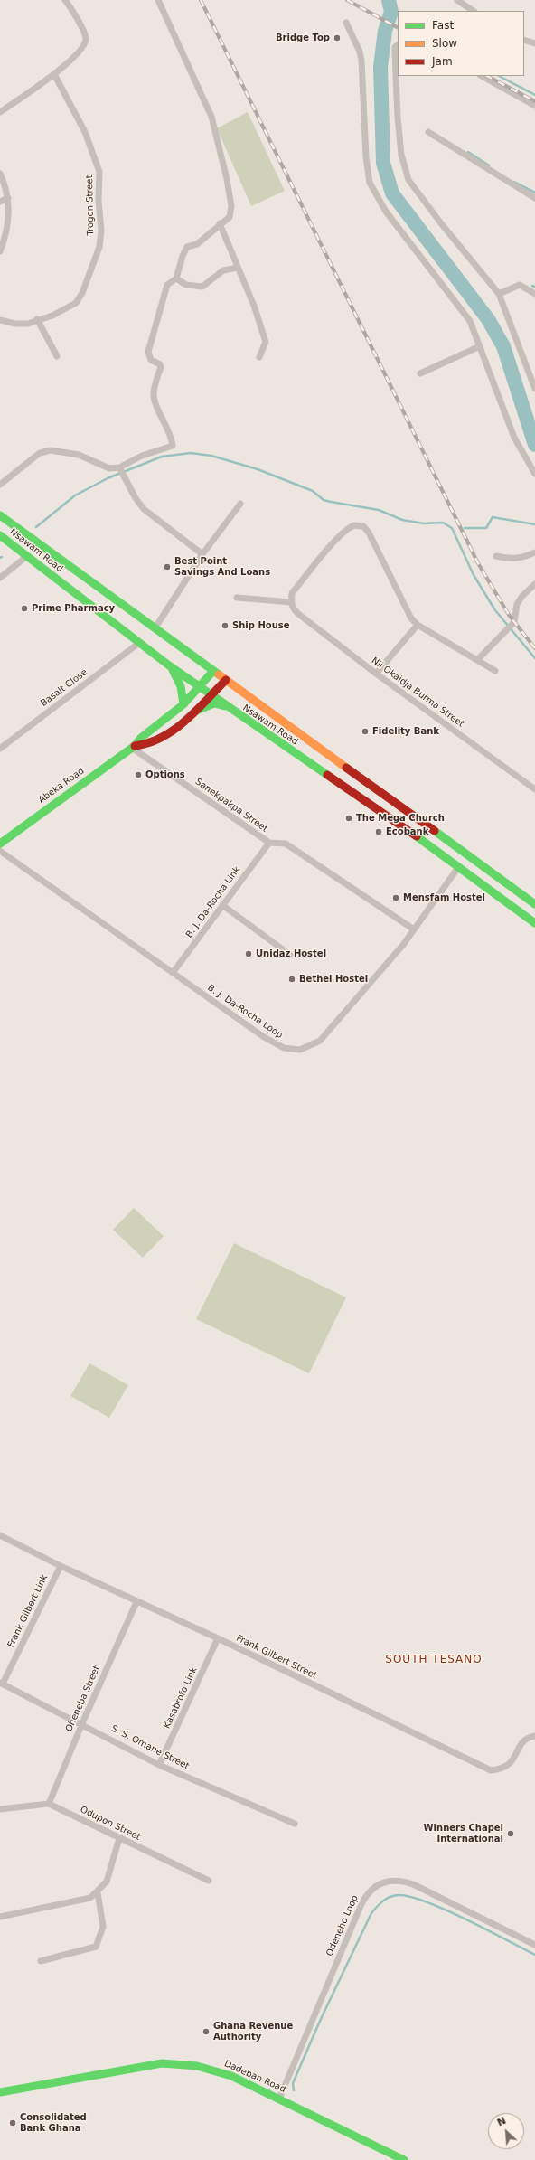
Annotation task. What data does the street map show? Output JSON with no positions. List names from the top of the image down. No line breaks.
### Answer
{"streets":{"main road":["Nsawam Road","Abeka Road","Dadeban Road"],"street":["Trogon Street","Basalt Close","Nii Okaidja Burma Street","Sanekpakpa Street","B. J. Da-Rocha Link","B. J. Da-Rocha Loop","Frank Gilbert Link","Frank Gilbert Street","Kasabrofo Link","Oheneba Street","S. S. Omane Street","Odupon Street","Odeneho Loop"]},"crossings":[["Nsawam Road","Basalt Close"],["Nsawam Road","Abeka Road"],["Nsawam Road","B. J. Da-Rocha Loop"],["Abeka Road","Sanekpakpa Street"],["Sanekpakpa Street","B. J. Da-Rocha Link"],["Sanekpakpa Street","B. J. Da-Rocha Loop"],["B. J. Da-Rocha Link","B. J. Da-Rocha Loop"],["Frank Gilbert Link","Frank Gilbert Street"],["Frank Gilbert Link","S. S. Omane Street"],["Frank Gilbert Street","Kasabrofo Link"],["Frank Gilbert Street","Oheneba Street"],["Kasabrofo Link","S. S. Omane Street"],["Oheneba Street","S. S. Omane Street"],["Oheneba Street","Odupon Street"],["Odeneho Loop","Dadeban Road"]],"districts":["SOUTH TESANO"],"places":["Bridge Top","Best Point Savings And Loans","Prime Pharmacy","Ship House","Fidelity Bank","Options","The Mega Church","Ecobank","Mensfam Hostel","Unidaz Hostel","Bethel Hostel","Winners Chapel International","Ghana Revenue Authority","Consolidated Bank Ghana"],"legend":["Fast","Slow","Jam"],"north":"top left"}
